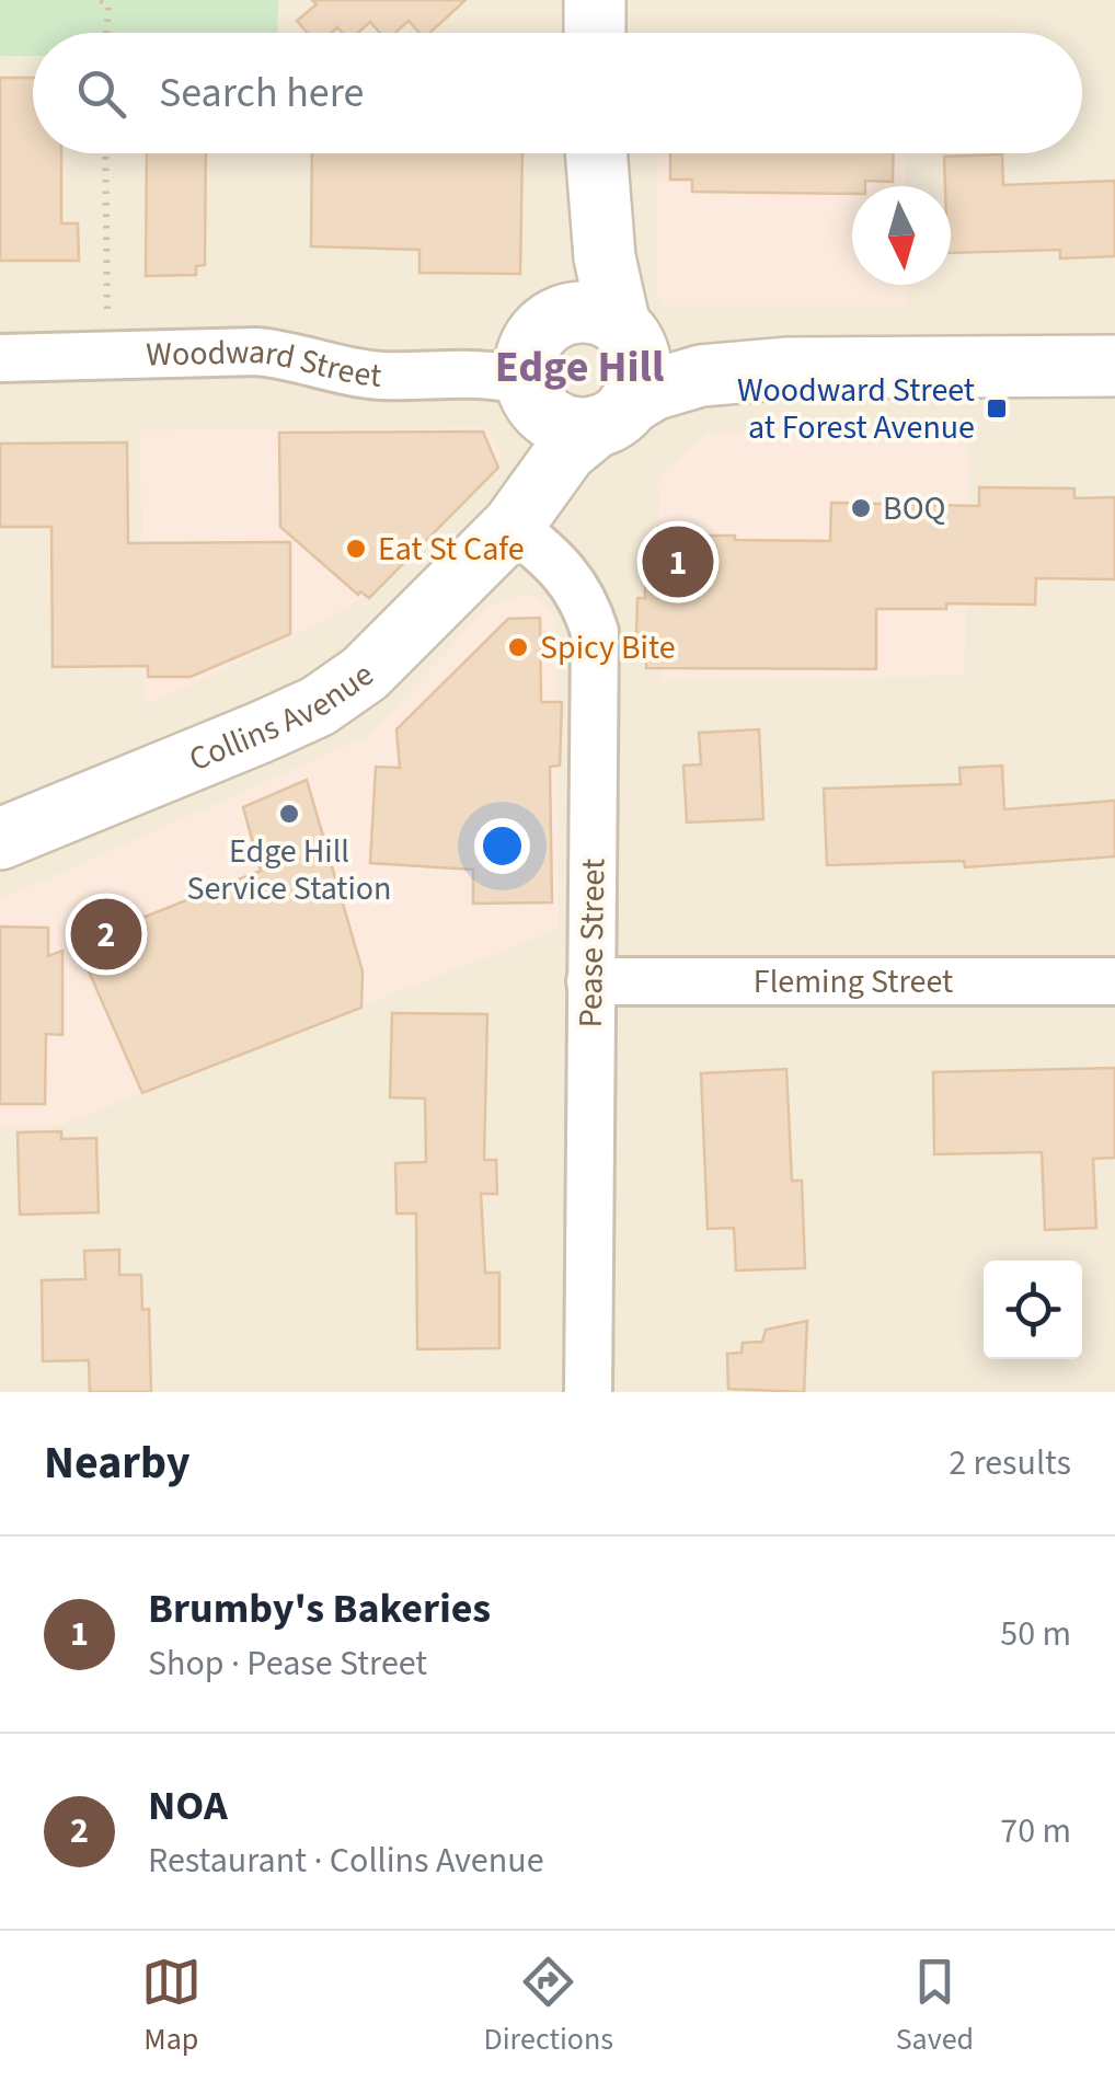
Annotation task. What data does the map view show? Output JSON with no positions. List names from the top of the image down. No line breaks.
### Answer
{"streets":{"street":["Woodward Street","Collins Avenue","Pease Street","Fleming Street"]},"crossings":[["Woodward Street","Collins Avenue"],["Collins Avenue","Pease Street"],["Pease Street","Fleming Street"]],"districts":["Edge Hill"],"places":{"transit":["Woodward Street at Forest Avenue"],"other":["BOQ","Eat St Cafe","Spicy Bite","Edge Hill Service Station"]},"north":"bottom","page":{"search":"Search here","pins":["1","2"],"heading":["Nearby","2 results"],"list":[{"mark":"1","name":"Brumby's Bakeries","note":"Shop · Pease Street","value":"50 m"},{"mark":"2","name":"NOA","note":"Restaurant · Collins Avenue","value":"70 m"}],"nav":["Map","Directions","Saved"]}}
